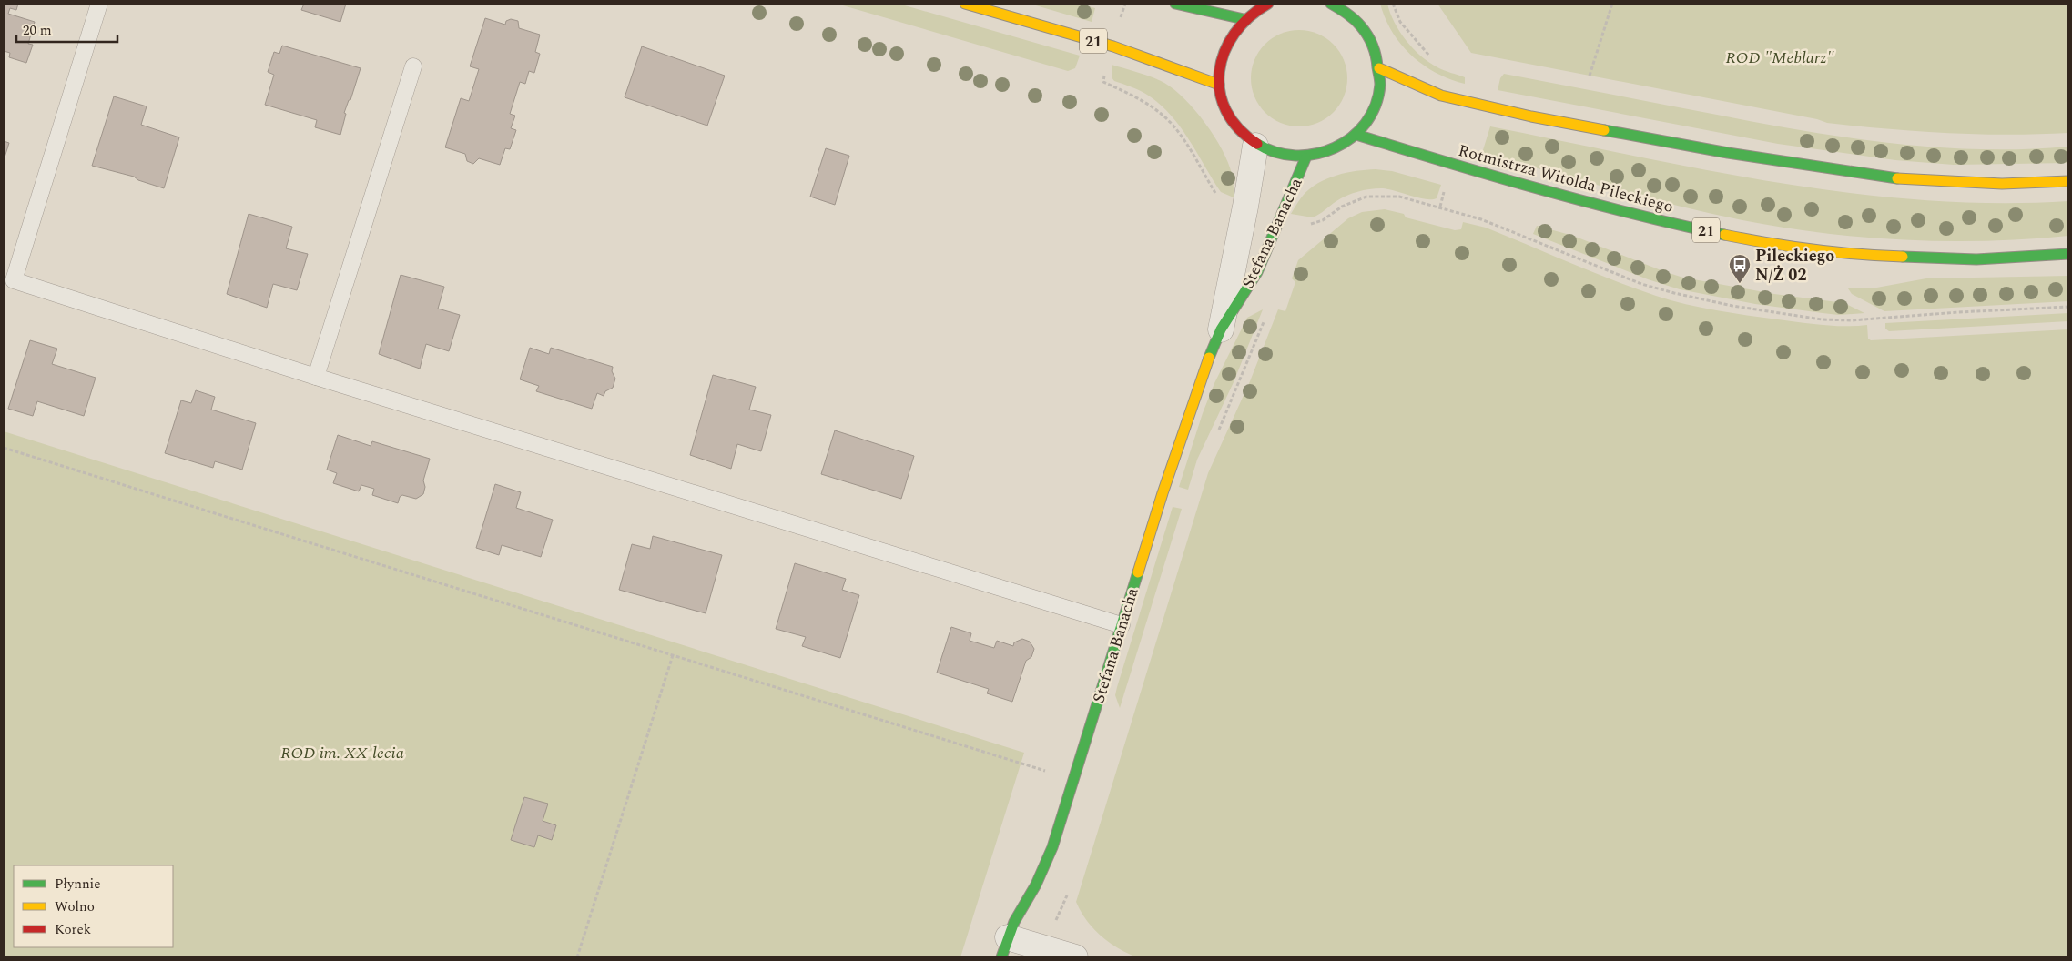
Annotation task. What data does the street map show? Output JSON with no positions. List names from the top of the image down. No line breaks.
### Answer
{"streets":{"main road":["21","Rotmistrza Witolda Pileckiego","Stefana Banacha"]},"parks":["ROD \"Meblarz\"","ROD im. XX-lecia"],"places":{"bus stop":["Pileckiego N/Ż 02"]},"legend":["Płynnie","Wolno","Korek"],"scale_bar":"20 m"}
